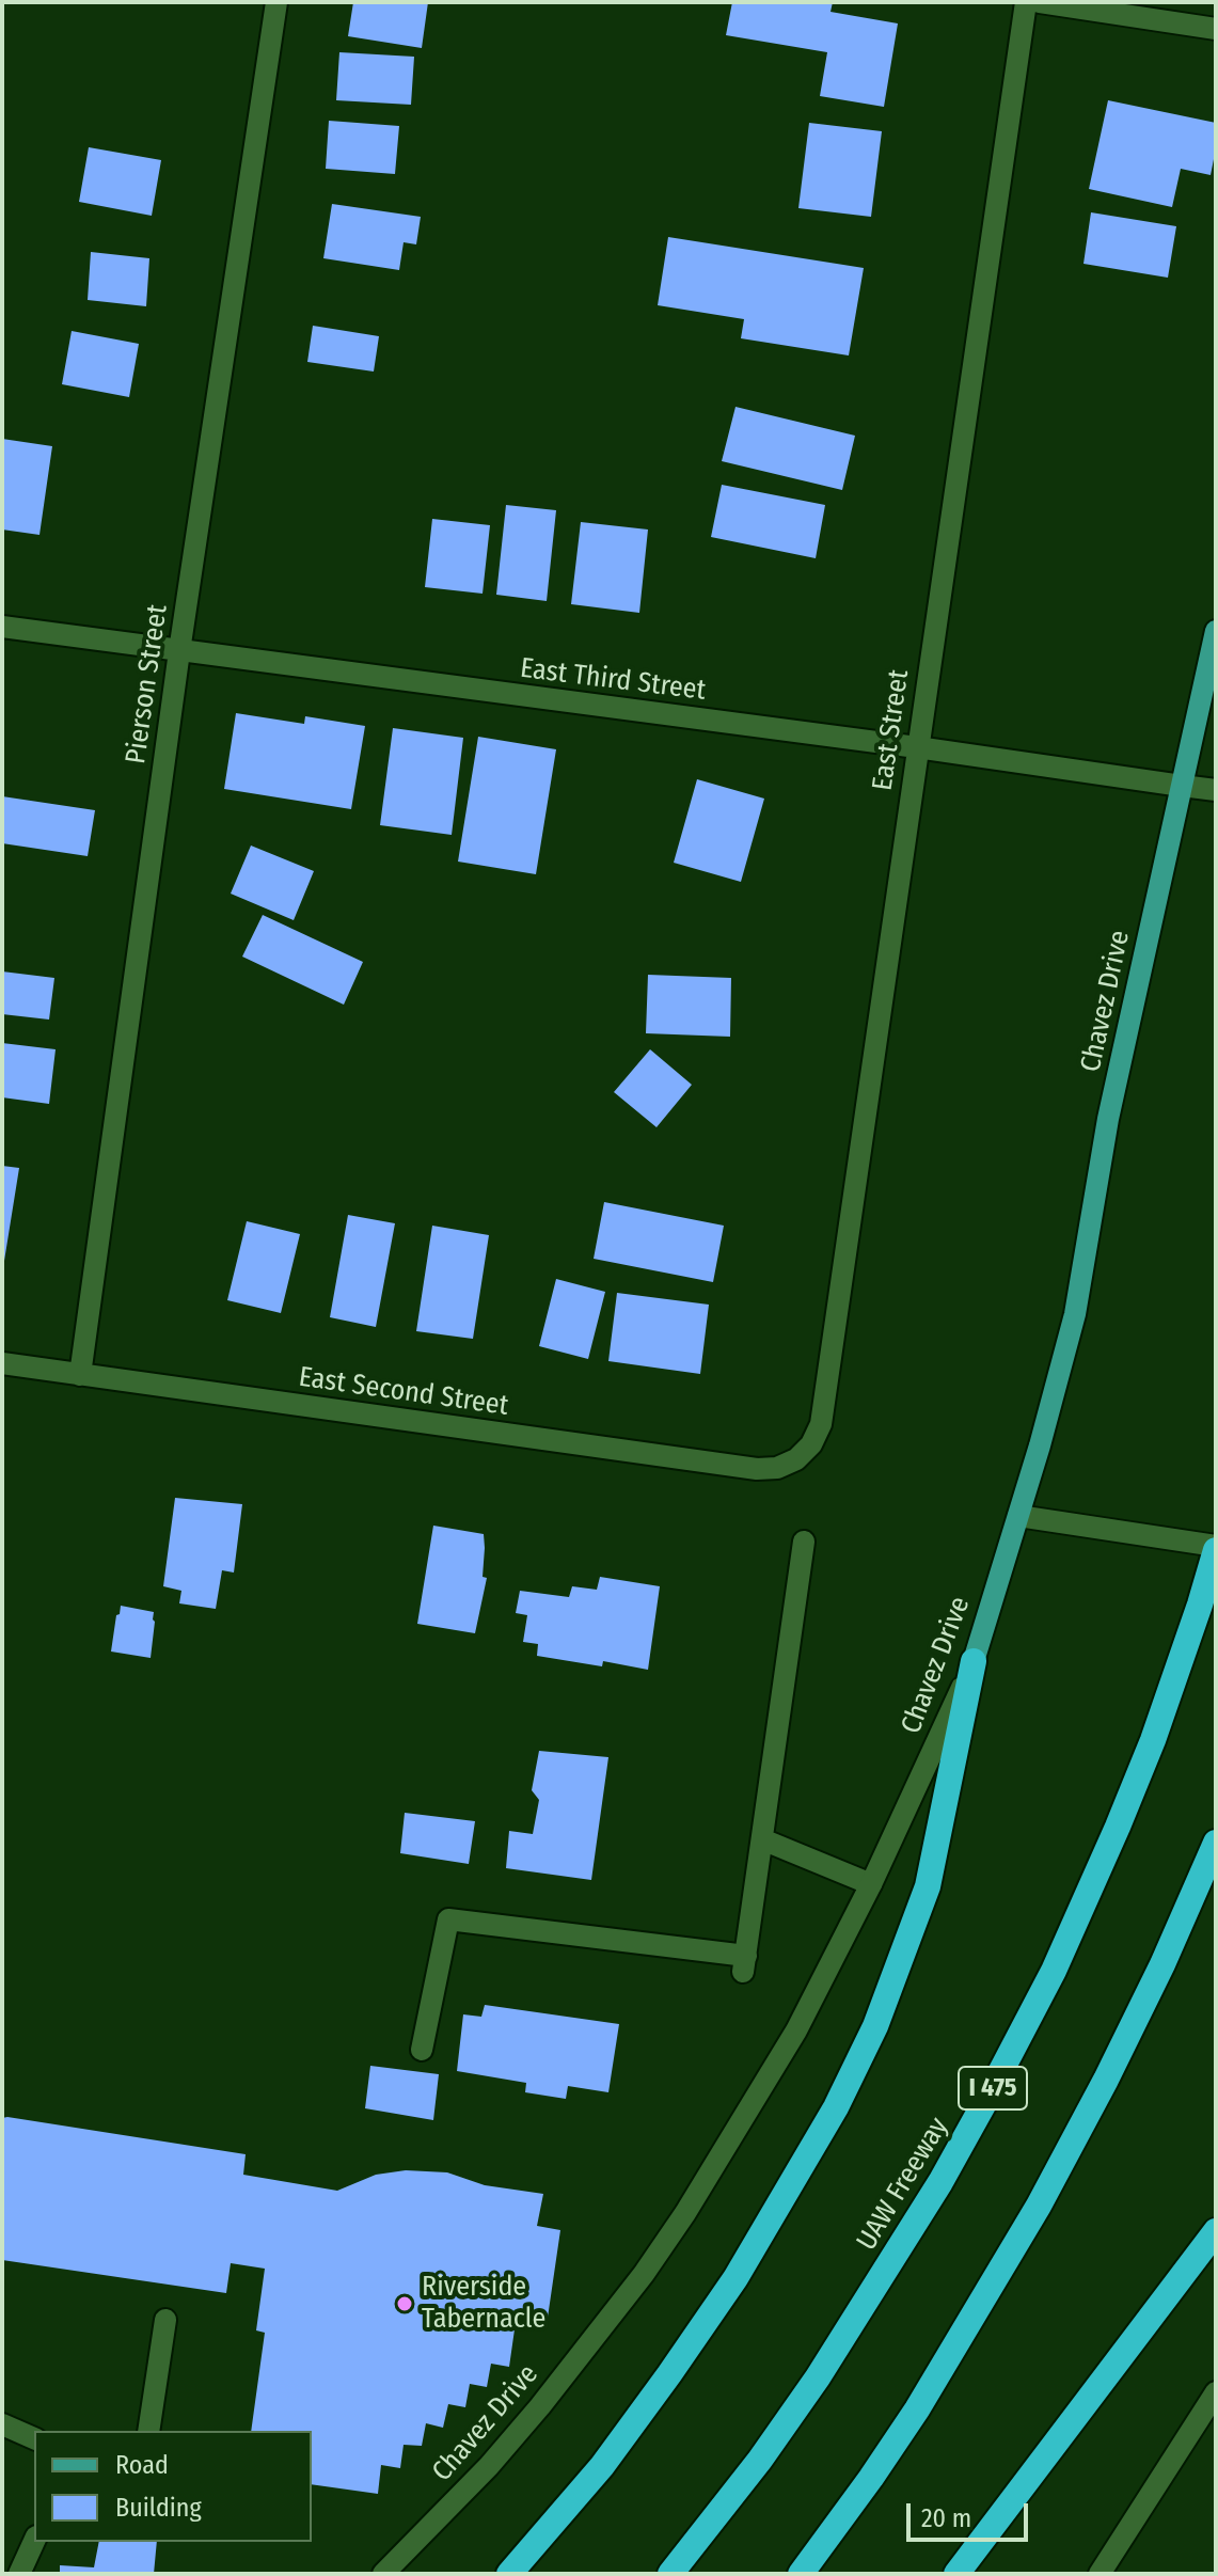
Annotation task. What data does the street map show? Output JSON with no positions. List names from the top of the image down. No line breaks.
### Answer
{"streets":{"highway":["I 475","UAW Freeway"],"main road":["Chavez Drive"],"street":["East Third Street","Pierson Street","East Street","East Second Street"]},"crossings":[["East Third Street","Pierson Street"],["East Third Street","East Street"],["East Third Street","Chavez Drive"],["Pierson Street","East Second Street"],["East Street","East Second Street"]],"places":["Riverside Tabernacle"],"legend":["Road","Building"],"scale_bar":"20 m"}
